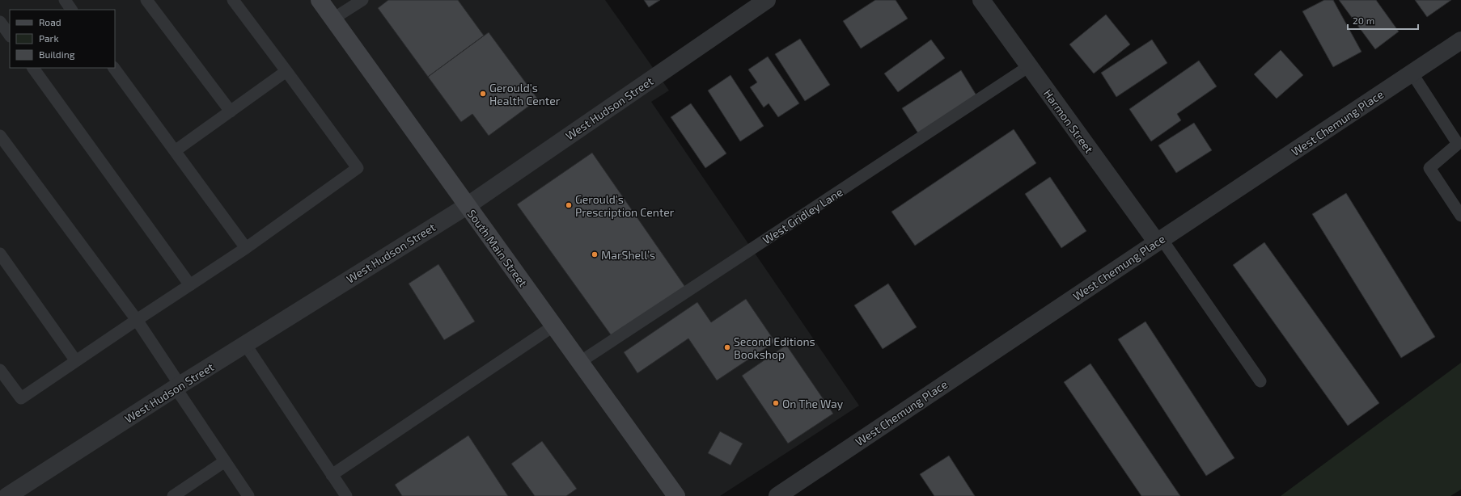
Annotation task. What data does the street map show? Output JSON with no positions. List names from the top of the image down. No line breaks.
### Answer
{"streets":{"main road":["South Main Street"],"street":["West Hudson Street","Harmon Street","West Chemung Place"],"lane":["West Gridley Lane"]},"crossings":[["West Hudson Street","South Main Street"],["Harmon Street","West Chemung Place"],["Harmon Street","West Gridley Lane"],["West Gridley Lane","South Main Street"]],"places":["Gerould's Health Center","Gerould's Prescription Center","MarShell’s","Second Editions Bookshop","On The Way"],"legend":["Road","Park","Building"],"scale_bar":"20 m"}
